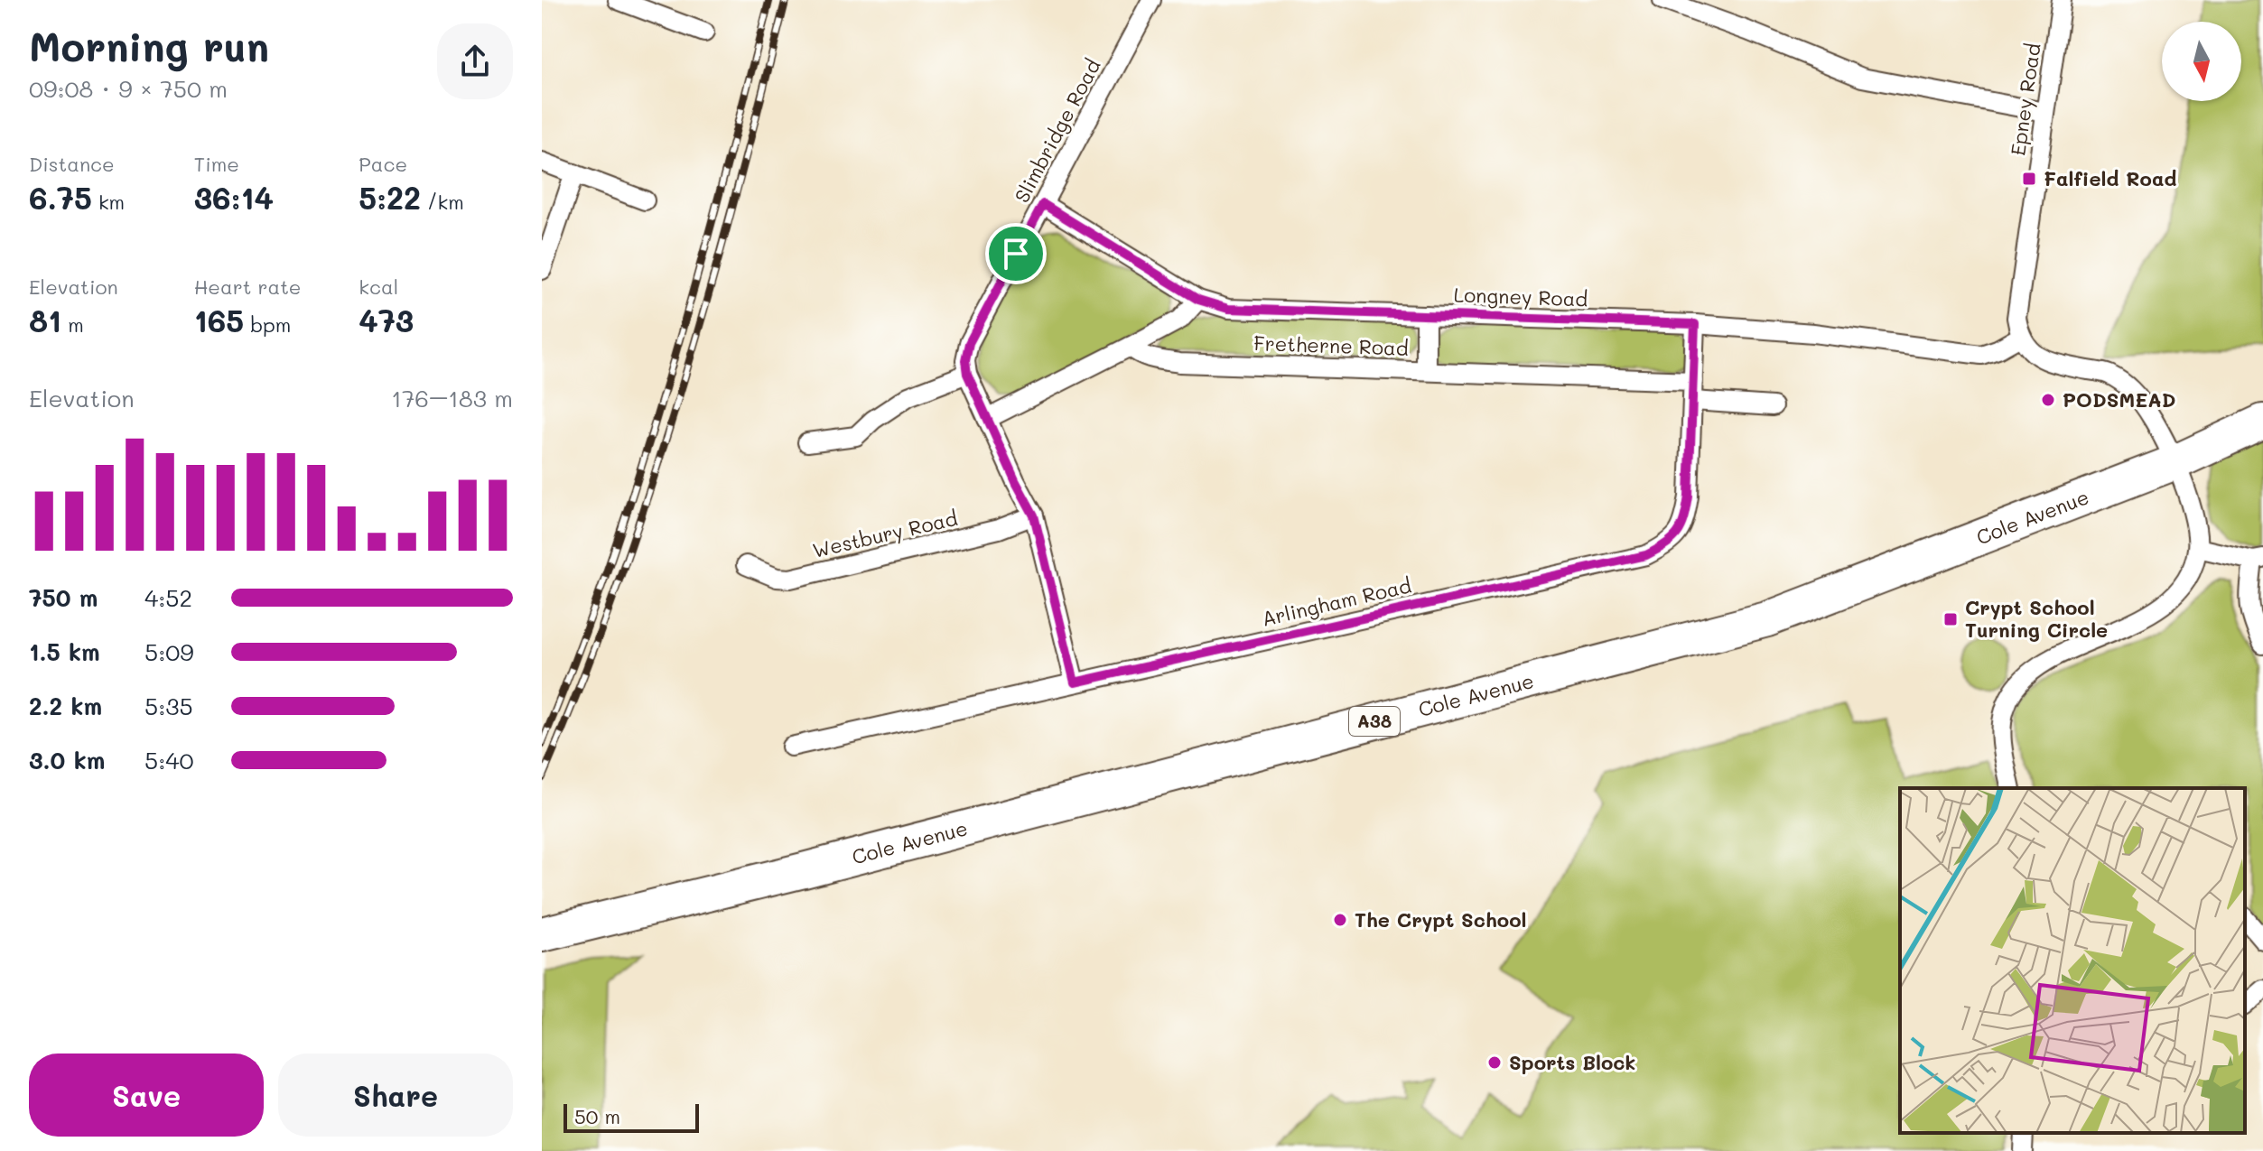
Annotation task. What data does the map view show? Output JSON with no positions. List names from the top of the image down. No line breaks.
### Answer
{"streets":{"highway":["Cole Avenue","A38"],"street":["Epney Road","Slimbridge Road","Longney Road","Fretherne Road","Westbury Road","Arlingham Road"]},"crossings":[["Epney Road","Longney Road"],["Slimbridge Road","Longney Road"],["Longney Road","Arlingham Road"],["Fretherne Road","Arlingham Road"]],"places":{"transit":["Falfield Road","Crypt School Turning Circle"],"other":["PODSMEAD","The Crypt School","Sports Block"]},"scale_bar":"50 m","north":"bottom","page":{"heading":["Morning run","09:08 · 9 × 750 m"],"stats":[["Distance","6.75 km"],["Time","36:14"],["Pace","5:22 /km"],["Elevation","81 m"],["Heart rate","165 bpm"],["kcal","473"]],"chart":["Elevation","176–183 m"],"list":[{"name":"750 m","note":"4:52"},{"name":"1.5 km","note":"5:09"},{"name":"2.2 km","note":"5:35"},{"name":"3.0 km","note":"5:40"}],"buttons":["Save","Share"],"scale":"50 m"}}
